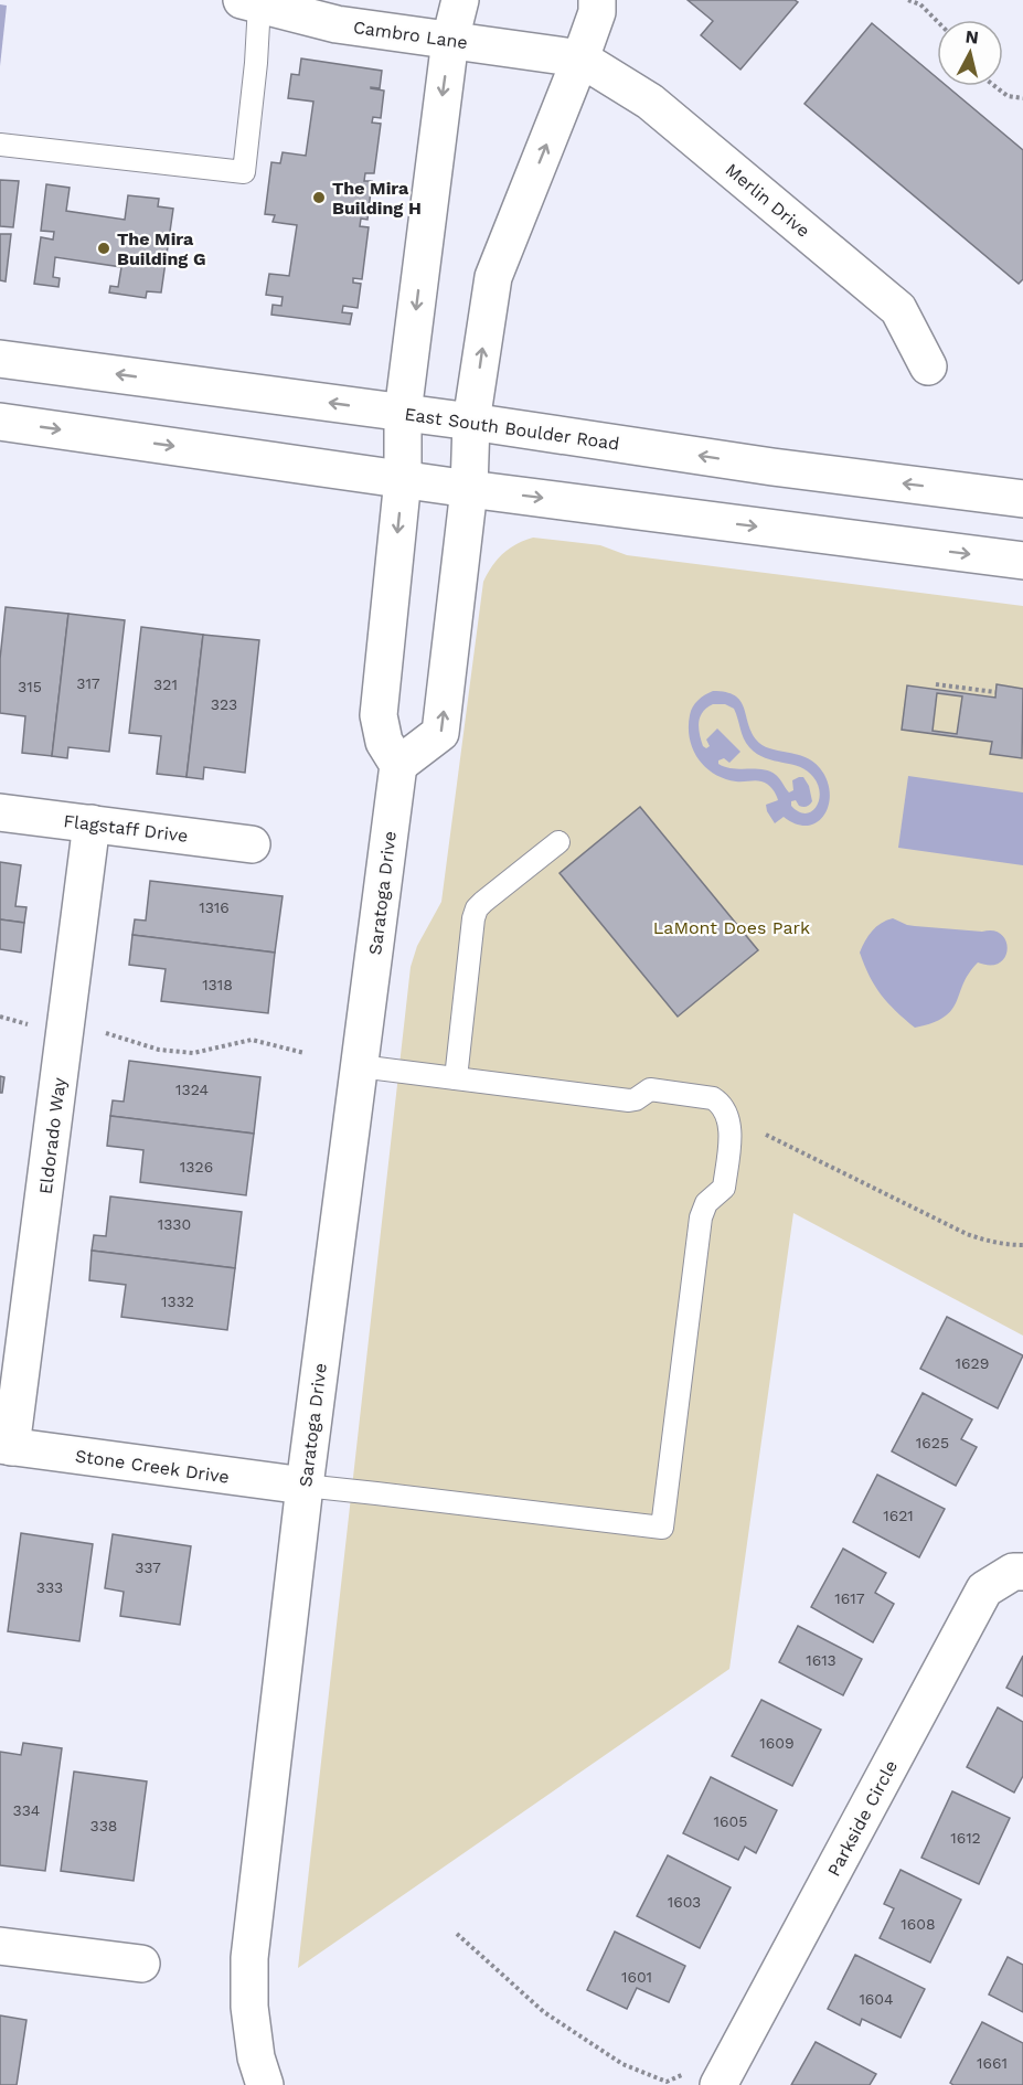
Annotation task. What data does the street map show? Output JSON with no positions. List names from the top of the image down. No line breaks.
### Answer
{"streets":{"street":["Cambro Lane","Merlin Drive","East South Boulder Road","Flagstaff Drive","Saratoga Drive","Eldorado Way","Stone Creek Drive","Parkside Circle"]},"crossings":[["Cambro Lane","Merlin Drive"],["Flagstaff Drive","Eldorado Way"],["Saratoga Drive","Stone Creek Drive"],["Eldorado Way","Stone Creek Drive"]],"parks":["LaMont Does Park"],"places":["The Mira Building H","The Mira Building G"],"house_numbers":["317","321","315","323","1316","1318","1324","1326","1330","1332","1629","1625","1621","337","333","1617","1613","1609","334","1605","338","1612","1603","1608","1601","1604","1661"],"north":"top"}
